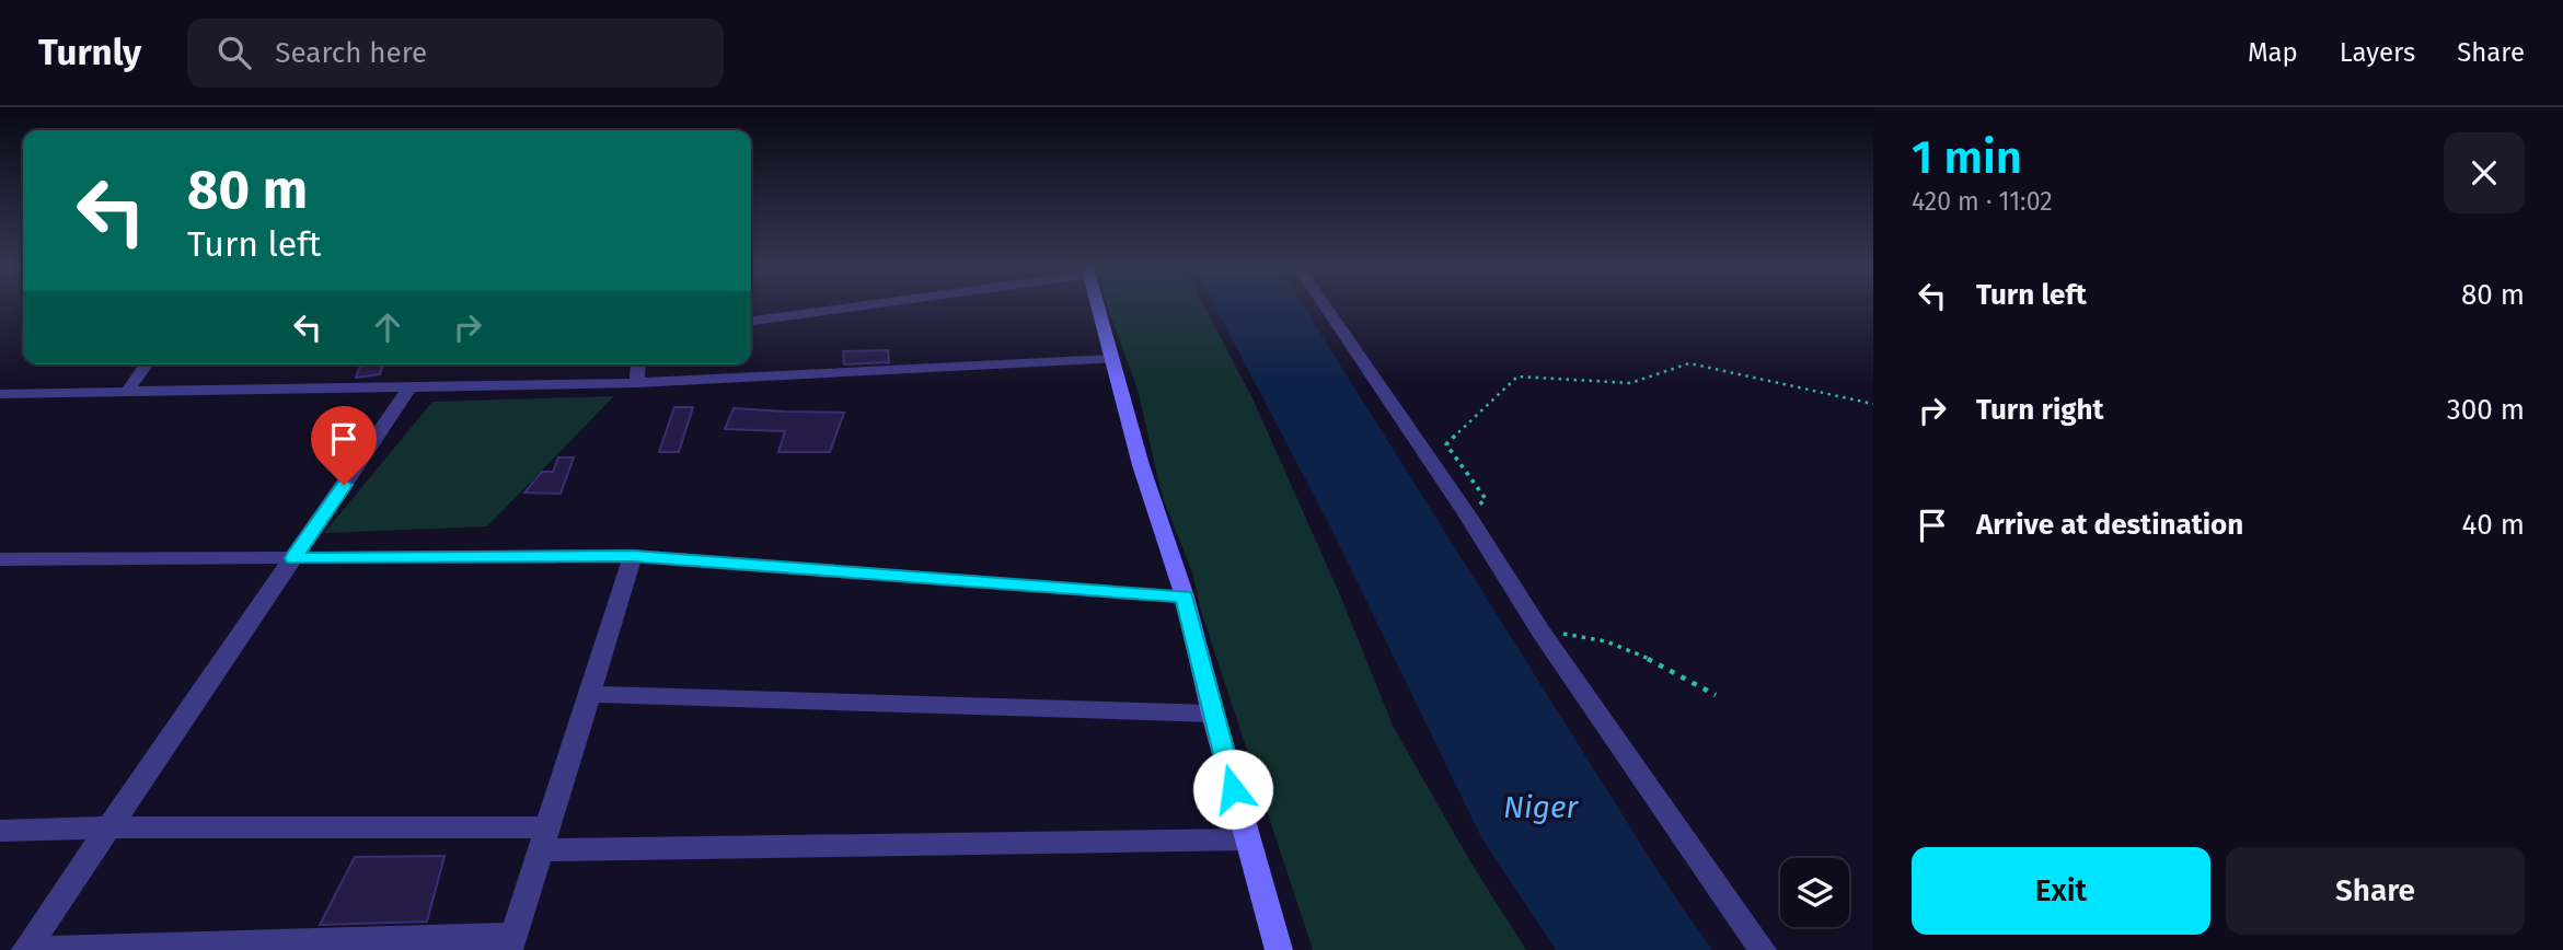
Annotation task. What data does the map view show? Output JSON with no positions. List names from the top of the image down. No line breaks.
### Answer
{"water":["Niger"],"page":{"header":"Turnly","search":"Search here","nav":["Map","Layers","Share"],"heading":["1 min","420 m · 11:02"],"turn":["80 m","Turn left"],"list":[{"name":"Turn left","value":"80 m"},{"name":"Turn right","value":"300 m"},{"name":"Arrive at destination","value":"40 m"}],"buttons":["Exit","Share"]}}
